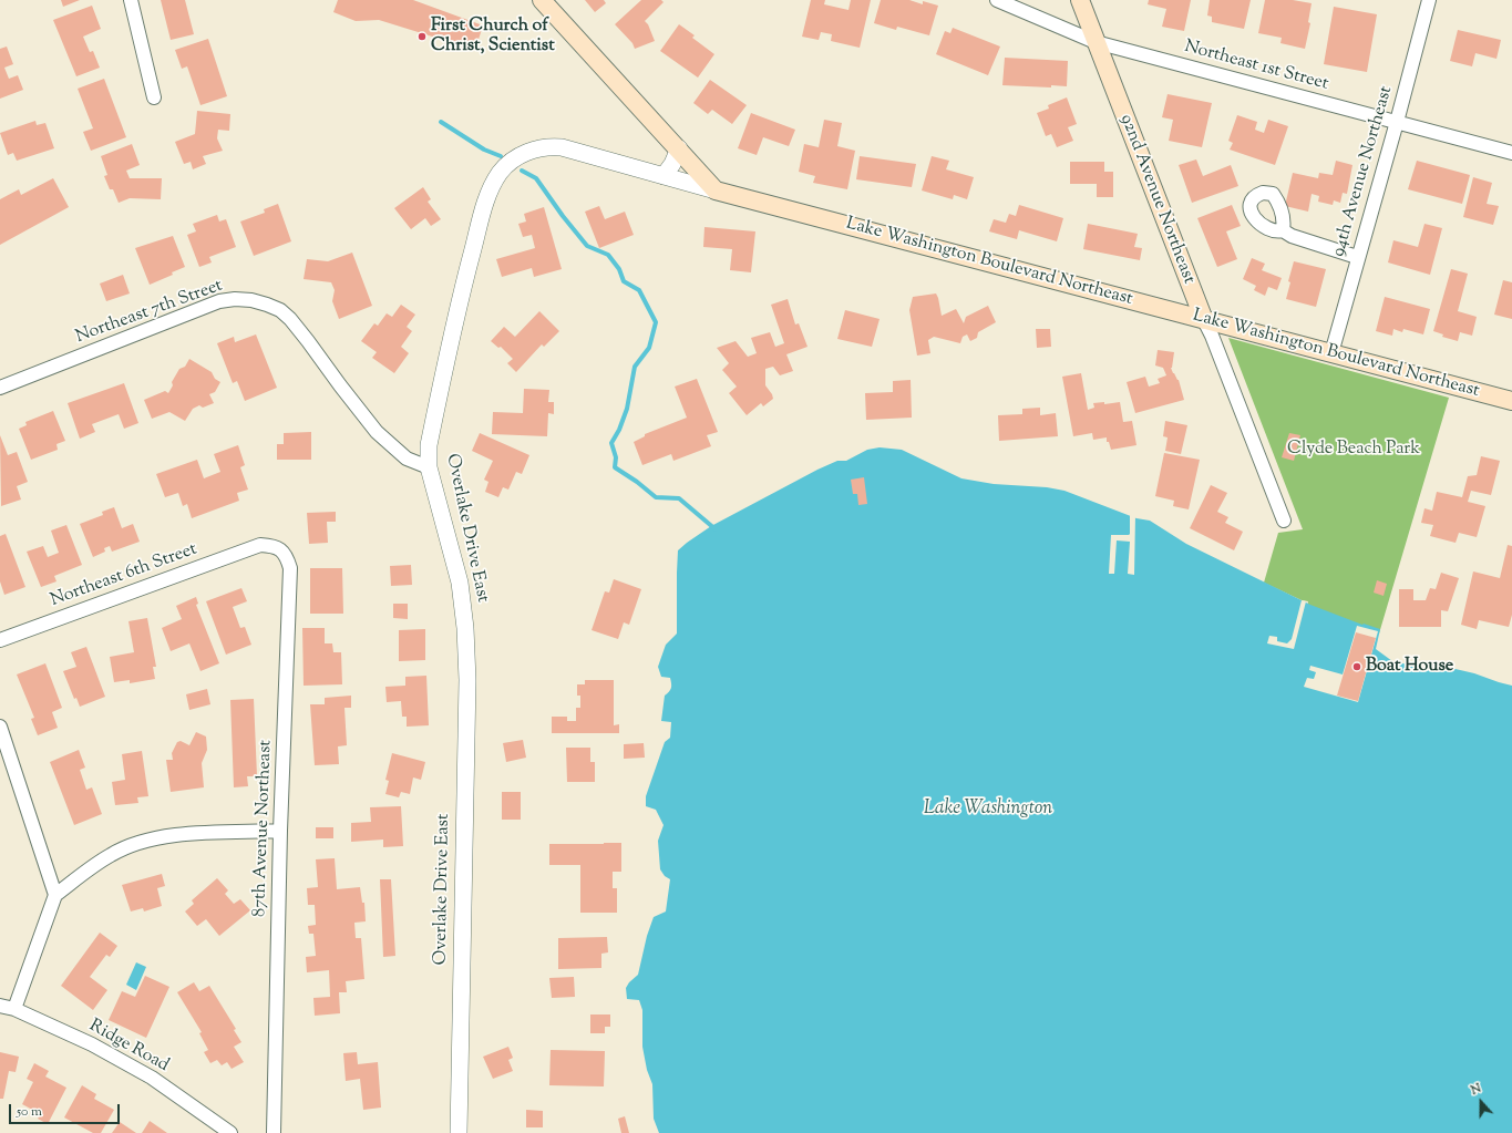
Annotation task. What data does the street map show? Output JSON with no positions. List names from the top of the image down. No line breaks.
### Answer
{"streets":{"main road":["92nd Avenue Northeast","Lake Washington Boulevard Northeast"],"street":["Northeast 1st Street","94th Avenue Northeast","Northeast 7th Street","Overlake Drive East","Northeast 6th Street","87th Avenue Northeast","Ridge Road"]},"crossings":[["Northeast 1st Street","94th Avenue Northeast"],["Northeast 1st Street","92nd Avenue Northeast"],["94th Avenue Northeast","Lake Washington Boulevard Northeast"],["92nd Avenue Northeast","Lake Washington Boulevard Northeast"],["Lake Washington Boulevard Northeast","Overlake Drive East"],["Northeast 7th Street","Overlake Drive East"],["Northeast 6th Street","87th Avenue Northeast"]],"water":["Lake Washington"],"parks":["Clyde Beach Park"],"places":["First Church of Christ, Scientist","Boat House"],"scale_bar":"50 m","north":"top"}
